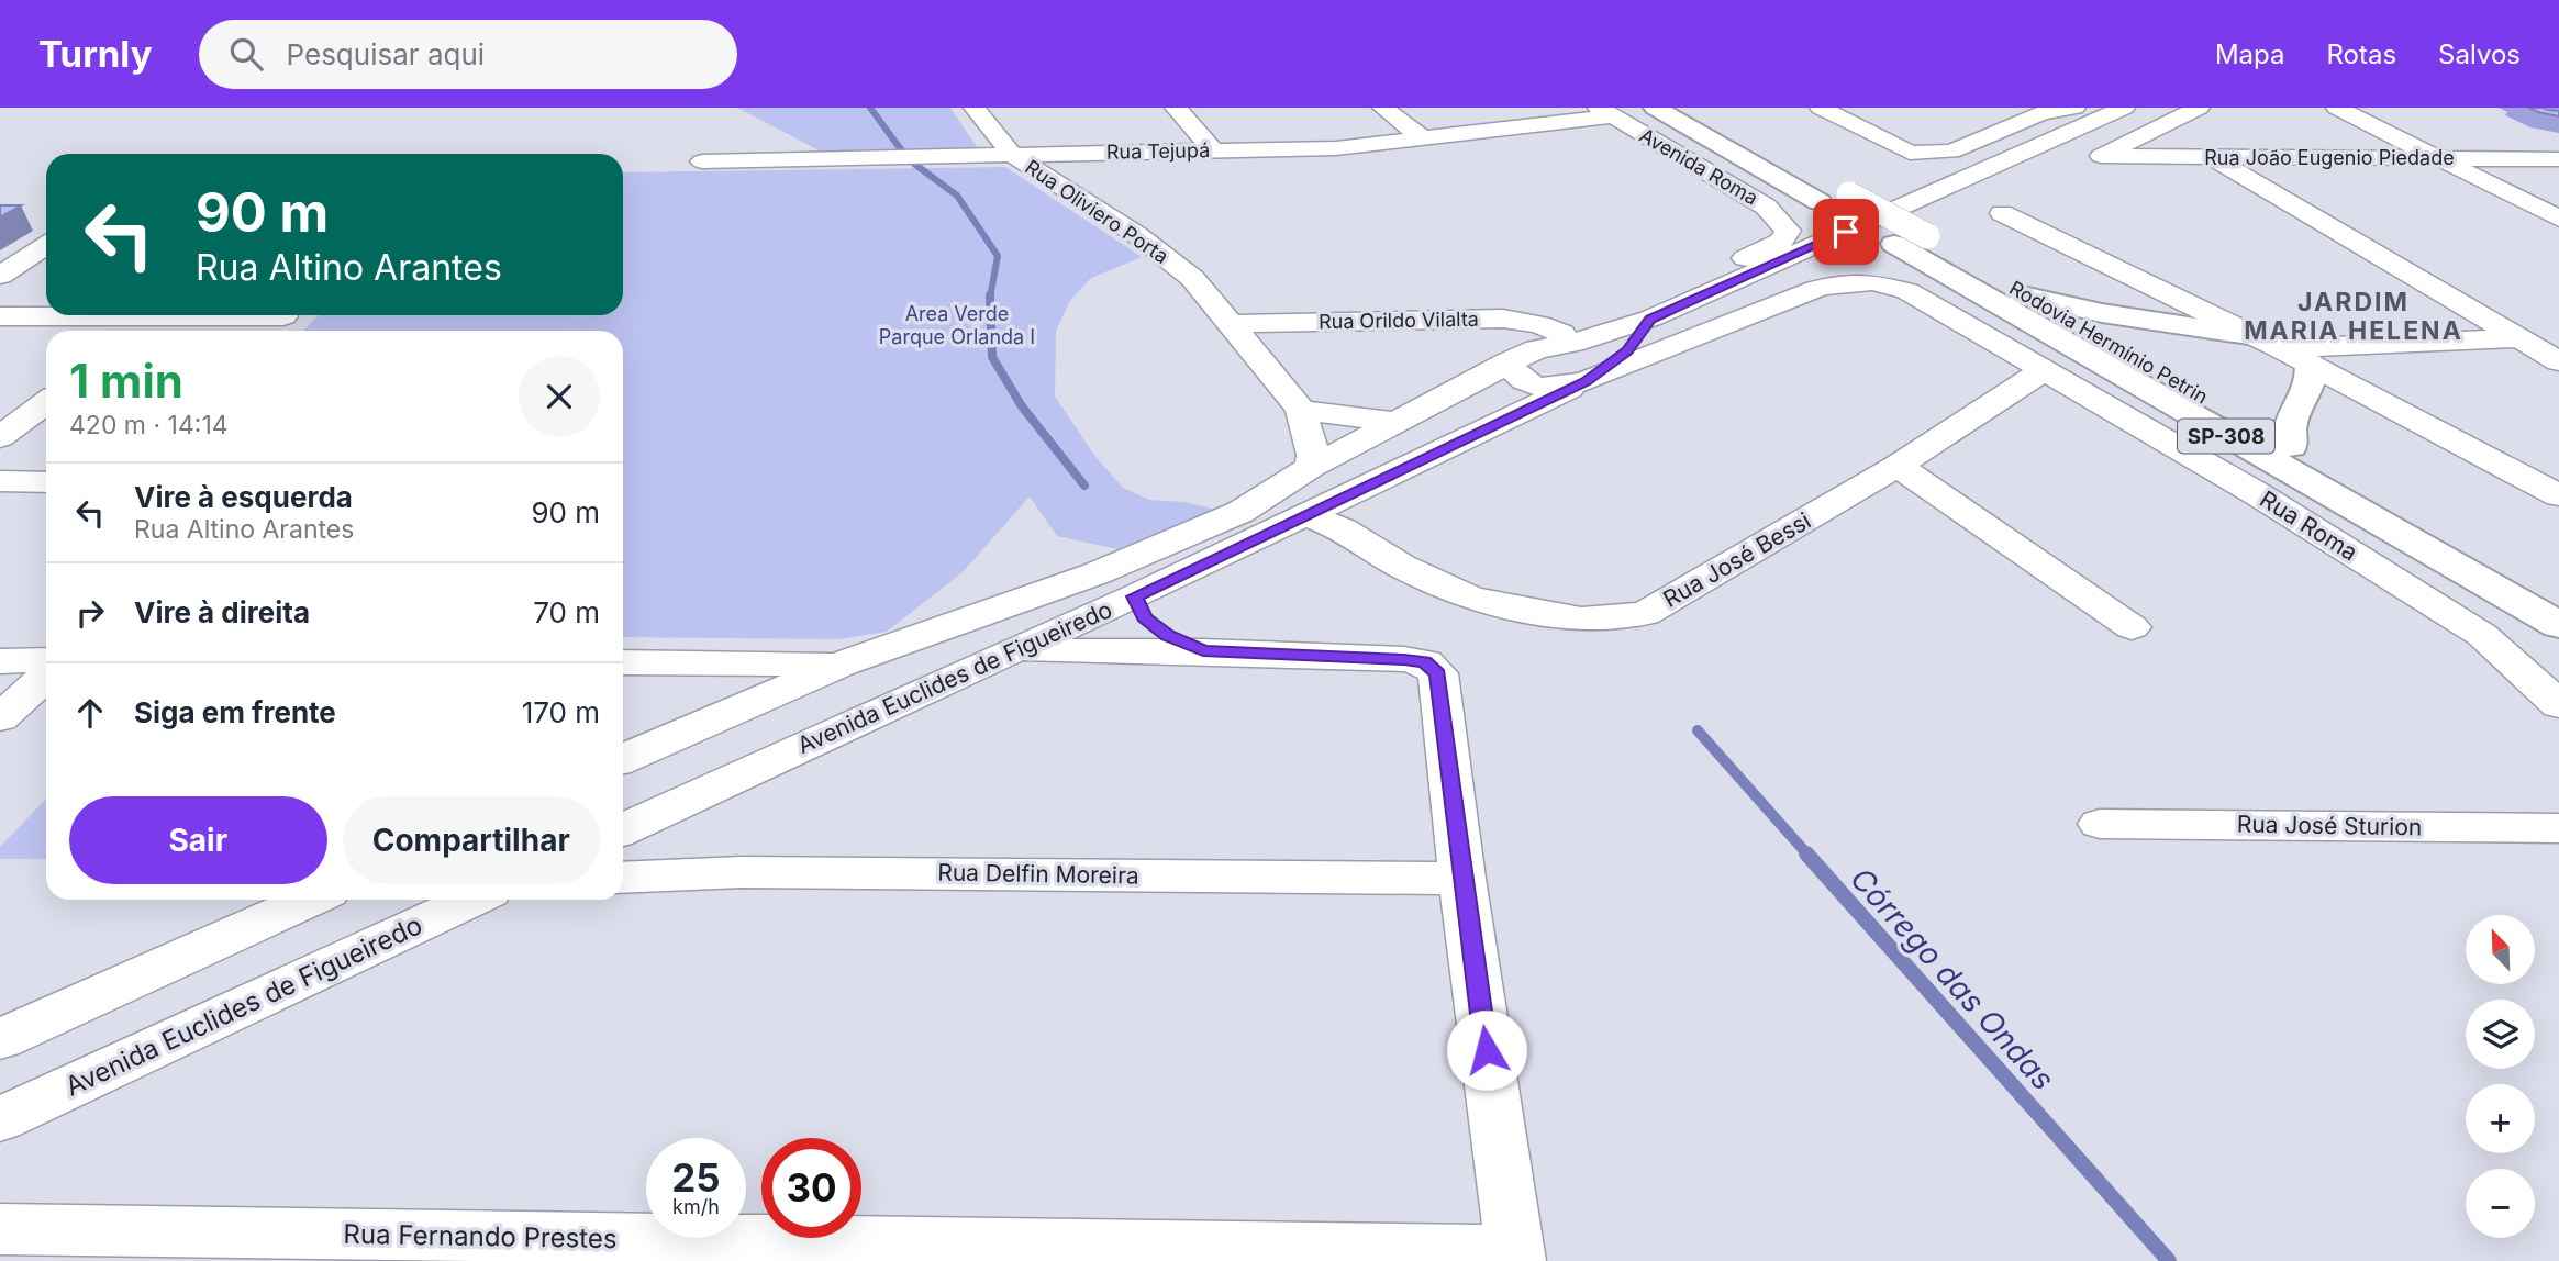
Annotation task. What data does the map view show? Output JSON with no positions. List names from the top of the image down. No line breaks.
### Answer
{"streets":{"main road":["Rodovia Hermínio Petrin","SP-308"],"street":["Rua Tejupá","Rua João Eugenio Piedade","Avenida Roma","Rua Oliviero Porta","Rua Orildo Vilalta","Rua Roma","Rua José Bessi","Avenida Euclides de Figueiredo","Rua José Sturion","Rua Delfin Moreira","Rua Fernando Prestes"]},"crossings":[["Rua Tejupá","Avenida Roma"],["Rua Tejupá","Rua Oliviero Porta"],["Avenida Roma","Avenida Euclides de Figueiredo"],["Rua Oliviero Porta","Rua Orildo Vilalta"],["Rua Oliviero Porta","Avenida Euclides de Figueiredo"],["Rua Orildo Vilalta","Avenida Euclides de Figueiredo"],["Rua Roma","Rua José Bessi"],["Rua Roma","Avenida Euclides de Figueiredo"],["Rua José Bessi","Avenida Euclides de Figueiredo"]],"districts":["JARDIM MARIA HELENA"],"water":["Córrego das Ondas"],"parks":["Area Verde Parque Orlanda I"],"north":"top left","page":{"header":"Turnly","search":"Pesquisar aqui","nav":["Mapa","Rotas","Salvos"],"turn":["90 m","Rua Altino Arantes"],"heading":["1 min","420 m · 14:14"],"list":[{"name":"Vire à esquerda","note":"Rua Altino Arantes","value":"90 m"},{"name":"Vire à direita","value":"70 m"},{"name":"Siga em frente","value":"170 m"}],"buttons":["Sair","Compartilhar"],"map_buttons":["+","−"],"speed":"25 km/h","limit":"30"}}
